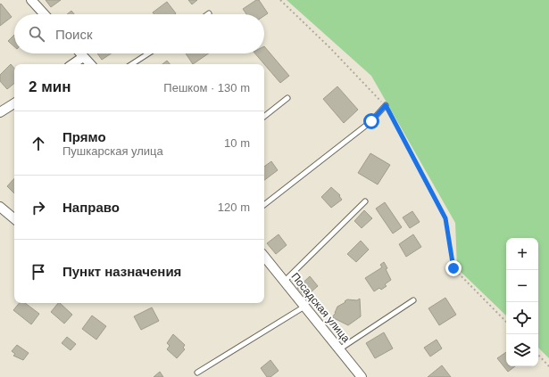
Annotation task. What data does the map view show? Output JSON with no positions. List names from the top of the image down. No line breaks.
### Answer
{"streets":{"street":["Посадская улица"]},"page":{"search":"Поиск","heading":["2 мин","Пешком · 130 m"],"list":[["Прямо","Пушкарская улица","10 m"],["Направо","120 m"],"Пункт назначения"],"map_buttons":["+","−"]}}
